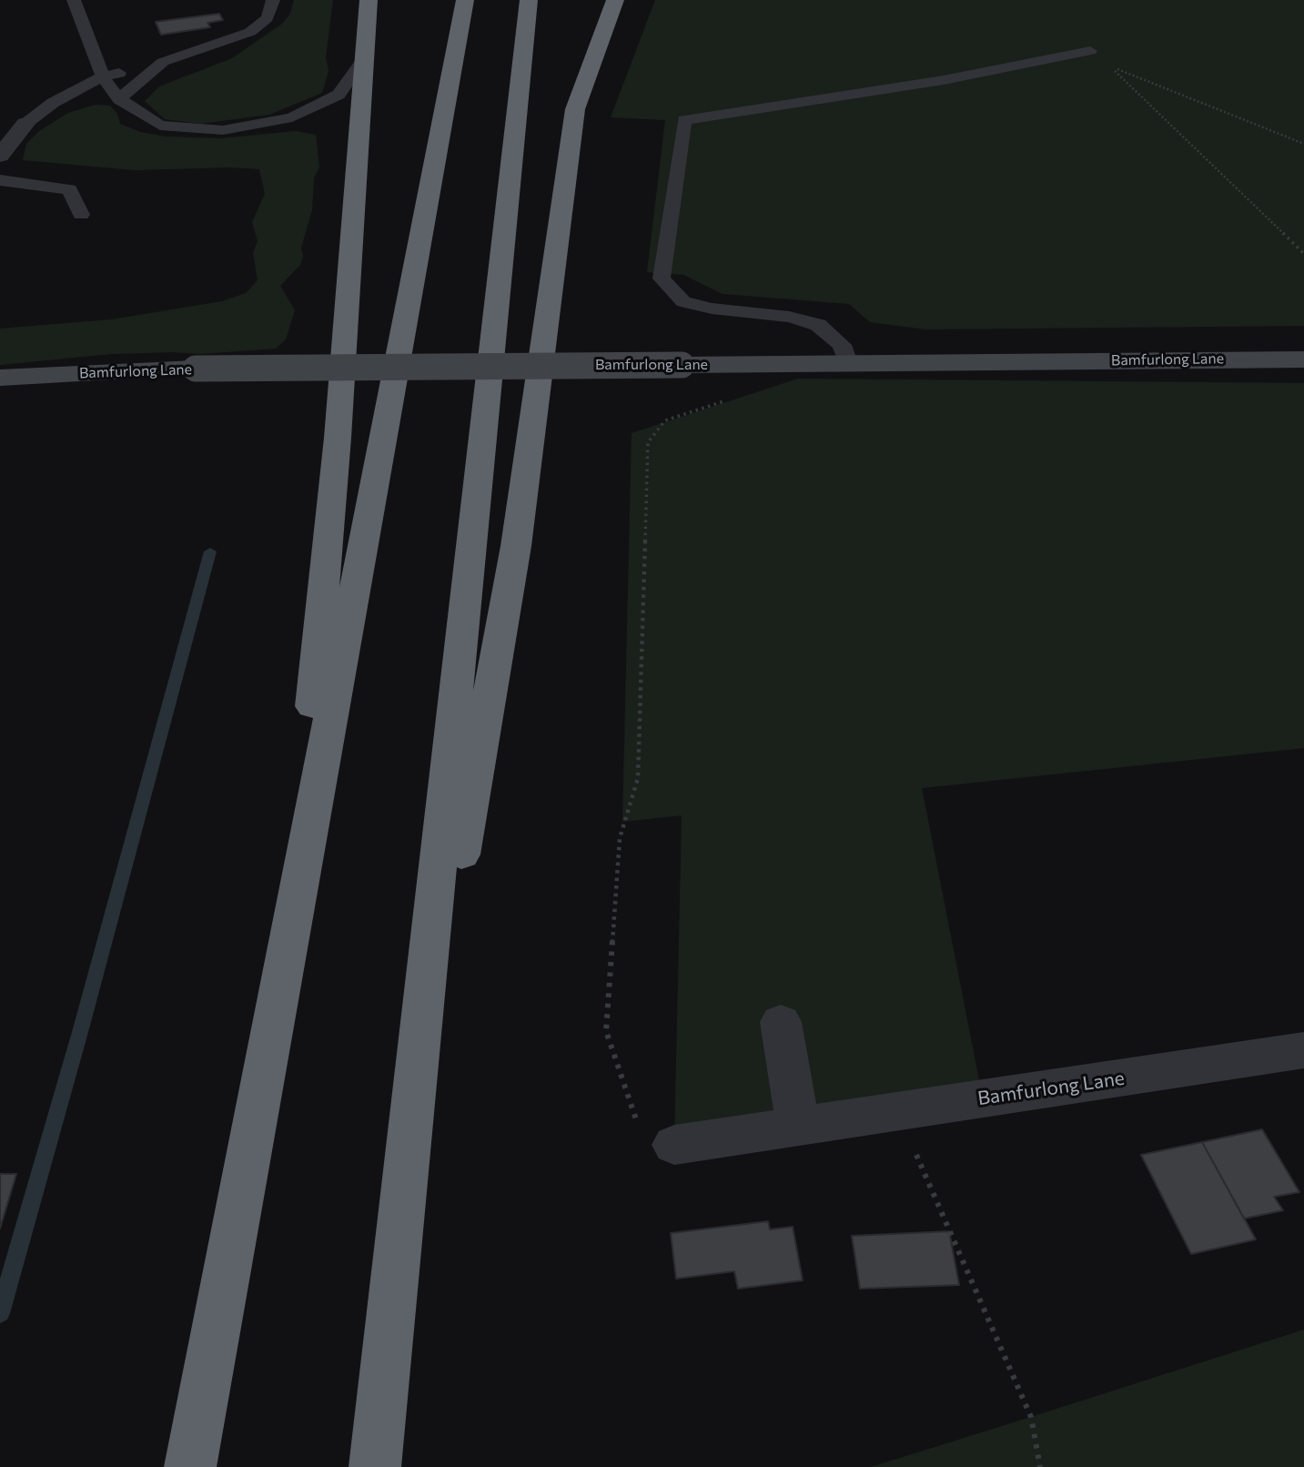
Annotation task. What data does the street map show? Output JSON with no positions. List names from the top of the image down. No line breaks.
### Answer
{"streets":{"street":["Bamfurlong Lane"]}}
